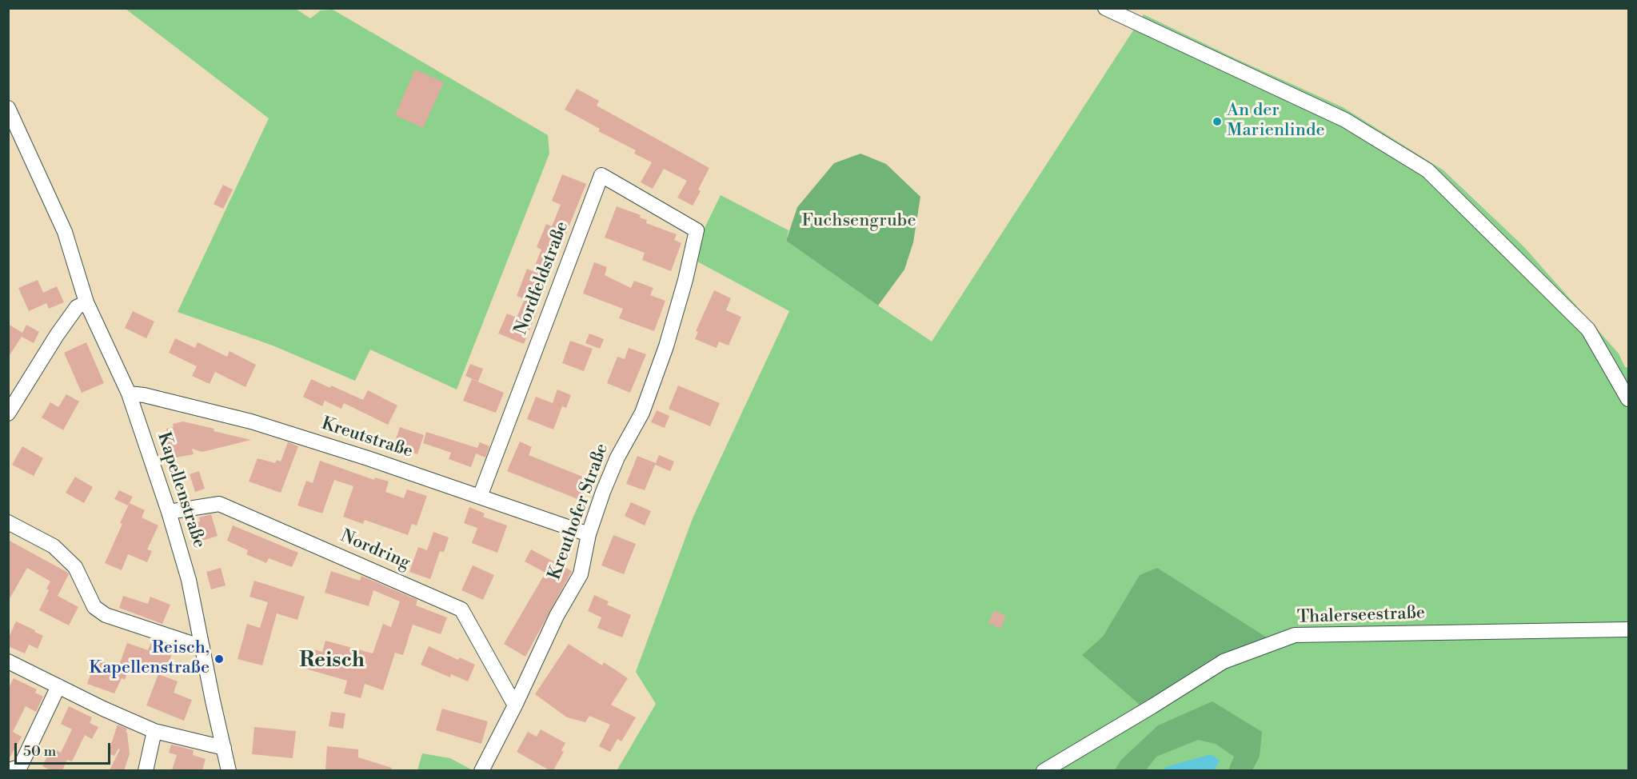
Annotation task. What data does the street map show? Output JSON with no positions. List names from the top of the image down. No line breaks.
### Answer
{"streets":{"street":["Nordfeldstraße","Kreutstraße","Kapellenstraße","Kreuthofer Straße","Nordring","Thalerseestraße"]},"crossings":[["Nordfeldstraße","Kreutstraße"],["Nordfeldstraße","Kreuthofer Straße"],["Kreutstraße","Kapellenstraße"],["Kreutstraße","Kreuthofer Straße"],["Kapellenstraße","Nordring"],["Kreuthofer Straße","Nordring"]],"districts":["Reisch"],"parks":["Fuchsengrube"],"places":["An der Marienlinde","Reisch, Kapellenstraße"],"scale_bar":"50 m"}
